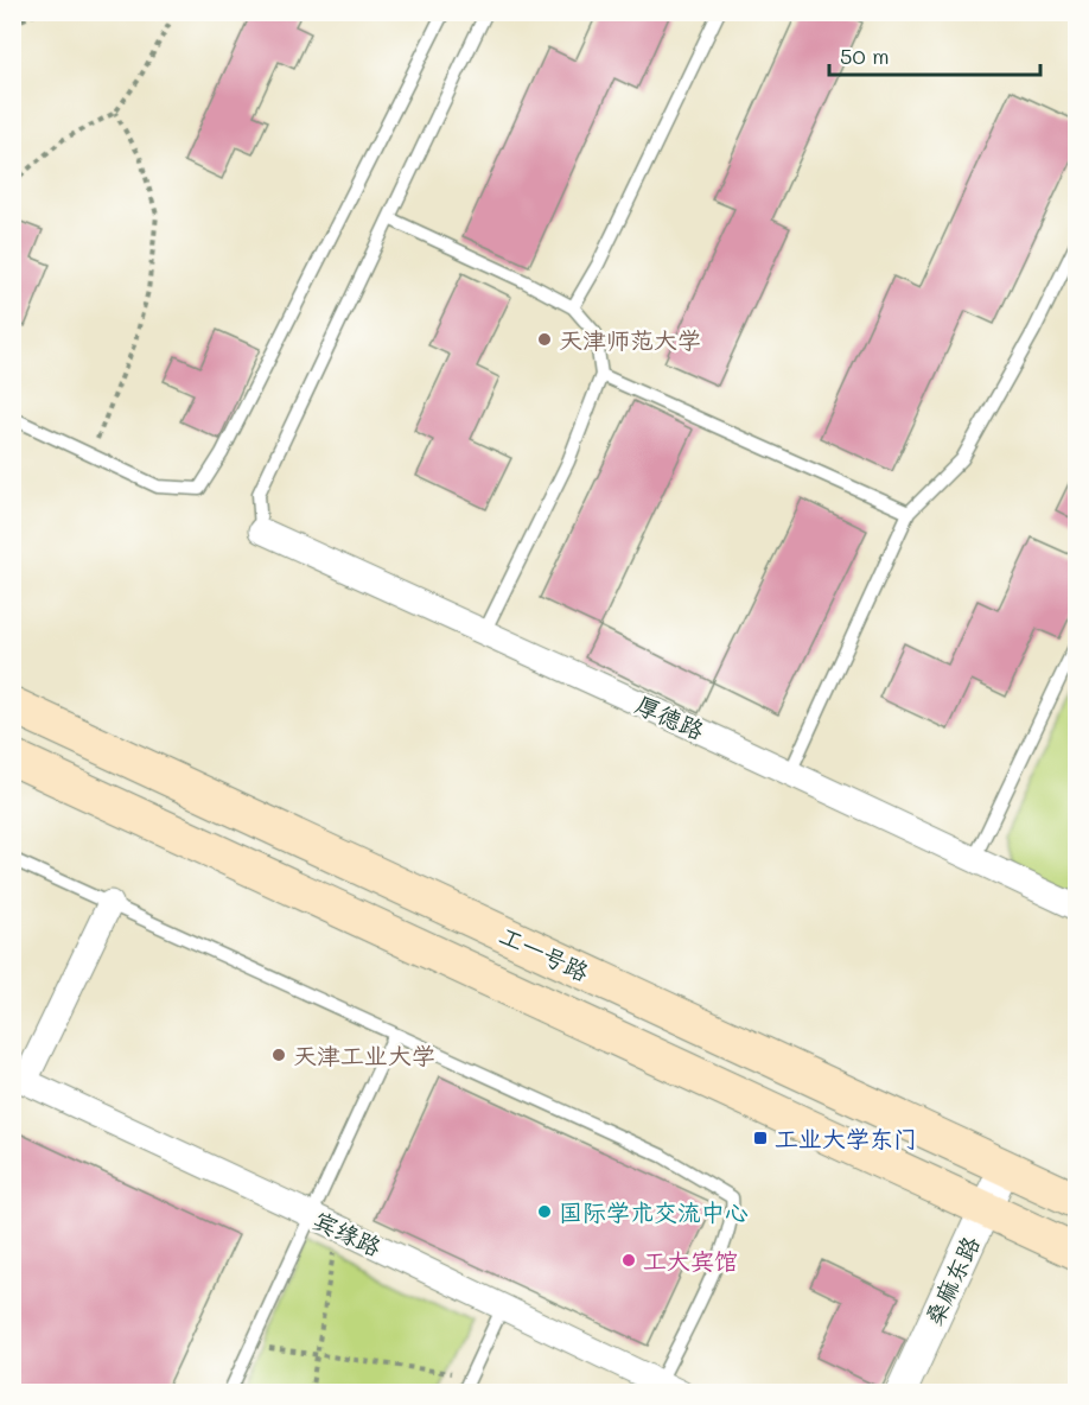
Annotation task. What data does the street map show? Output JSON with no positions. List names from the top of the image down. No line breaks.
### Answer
{"streets":{"main road":["工一号路"],"street":["厚德路","宾缘路","桑麻东路"]},"crossings":[["工一号路","桑麻东路"]],"places":{"other":["天津师范大学","天津工业大学","国际学术交流中心","工大宾馆"],"transit":["工业大学东门"]},"scale_bar":"50 m"}
